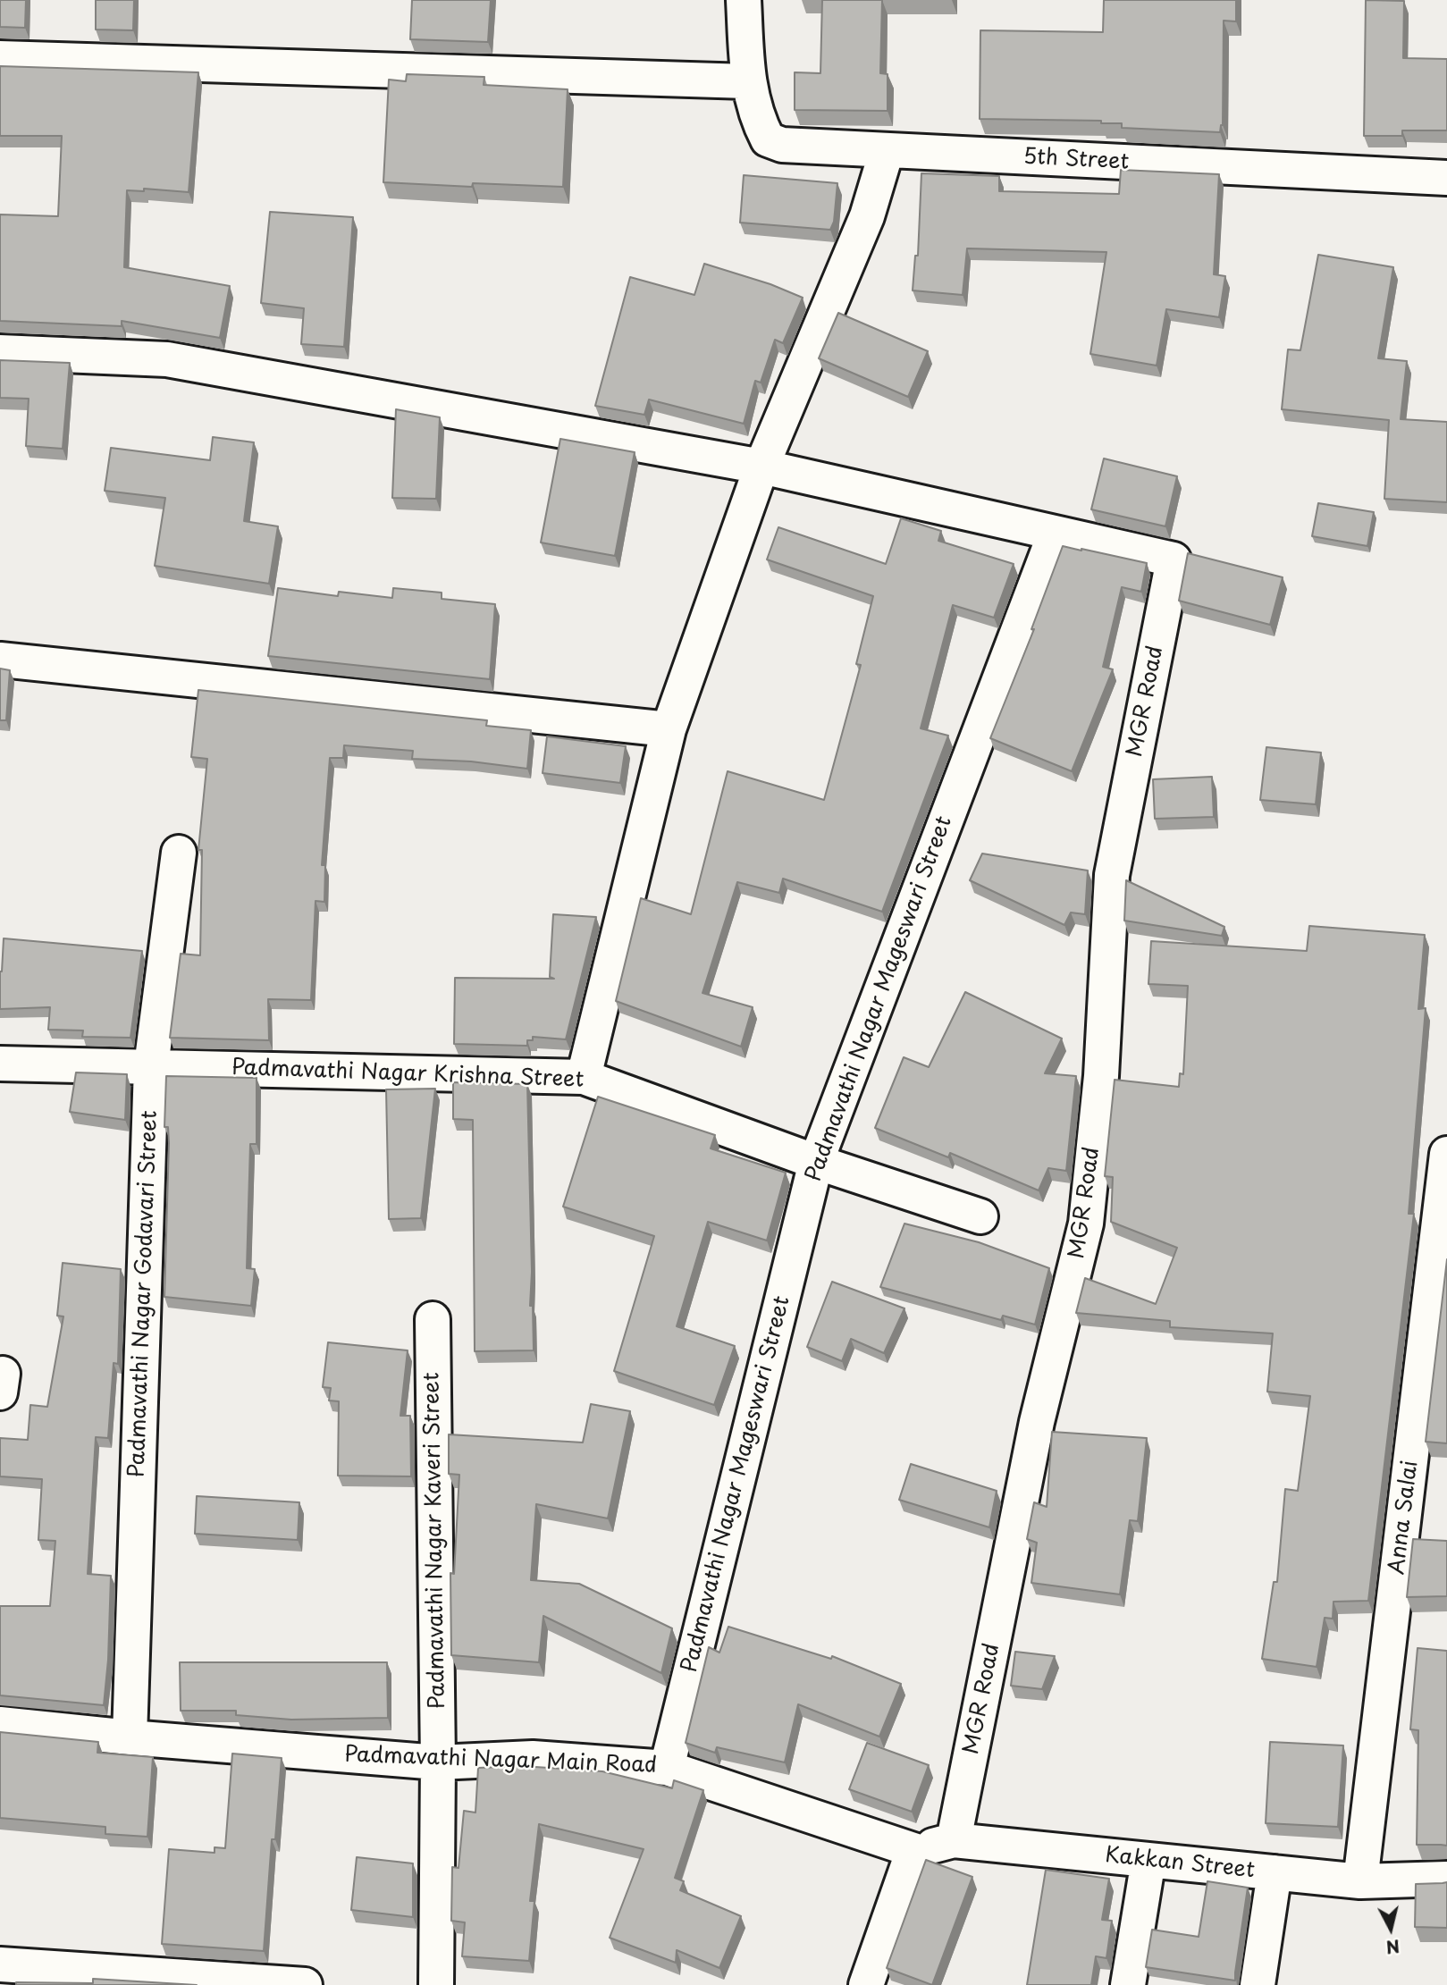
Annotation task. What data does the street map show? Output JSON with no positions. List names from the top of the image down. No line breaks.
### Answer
{"streets":{"street":["5th Street","MGR Road","Padmavathi Nagar Mageswari Street","Padmavathi Nagar Krishna Street","Padmavathi Nagar Godavari Street","Anna Salai","Padmavathi Nagar Kaveri Street","Padmavathi Nagar Main Road","Kakkan Street"]},"crossings":[["MGR Road","Padmavathi Nagar Mageswari Street"],["MGR Road","Kakkan Street"],["Padmavathi Nagar Mageswari Street","Padmavathi Nagar Krishna Street"],["Padmavathi Nagar Mageswari Street","Padmavathi Nagar Main Road"],["Padmavathi Nagar Krishna Street","Padmavathi Nagar Godavari Street"],["Padmavathi Nagar Godavari Street","Padmavathi Nagar Main Road"],["Anna Salai","Kakkan Street"],["Padmavathi Nagar Kaveri Street","Padmavathi Nagar Main Road"],["Padmavathi Nagar Main Road","Kakkan Street"]],"north":"bottom"}
